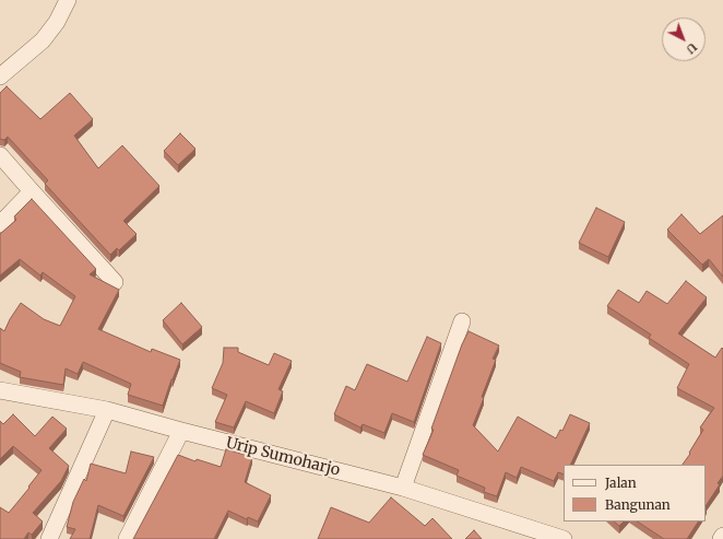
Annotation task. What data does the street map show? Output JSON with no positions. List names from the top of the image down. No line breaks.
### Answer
{"streets":{"street":["Urip Sumoharjo"]},"legend":["Jalan","Bangunan"],"north":"bottom right"}
